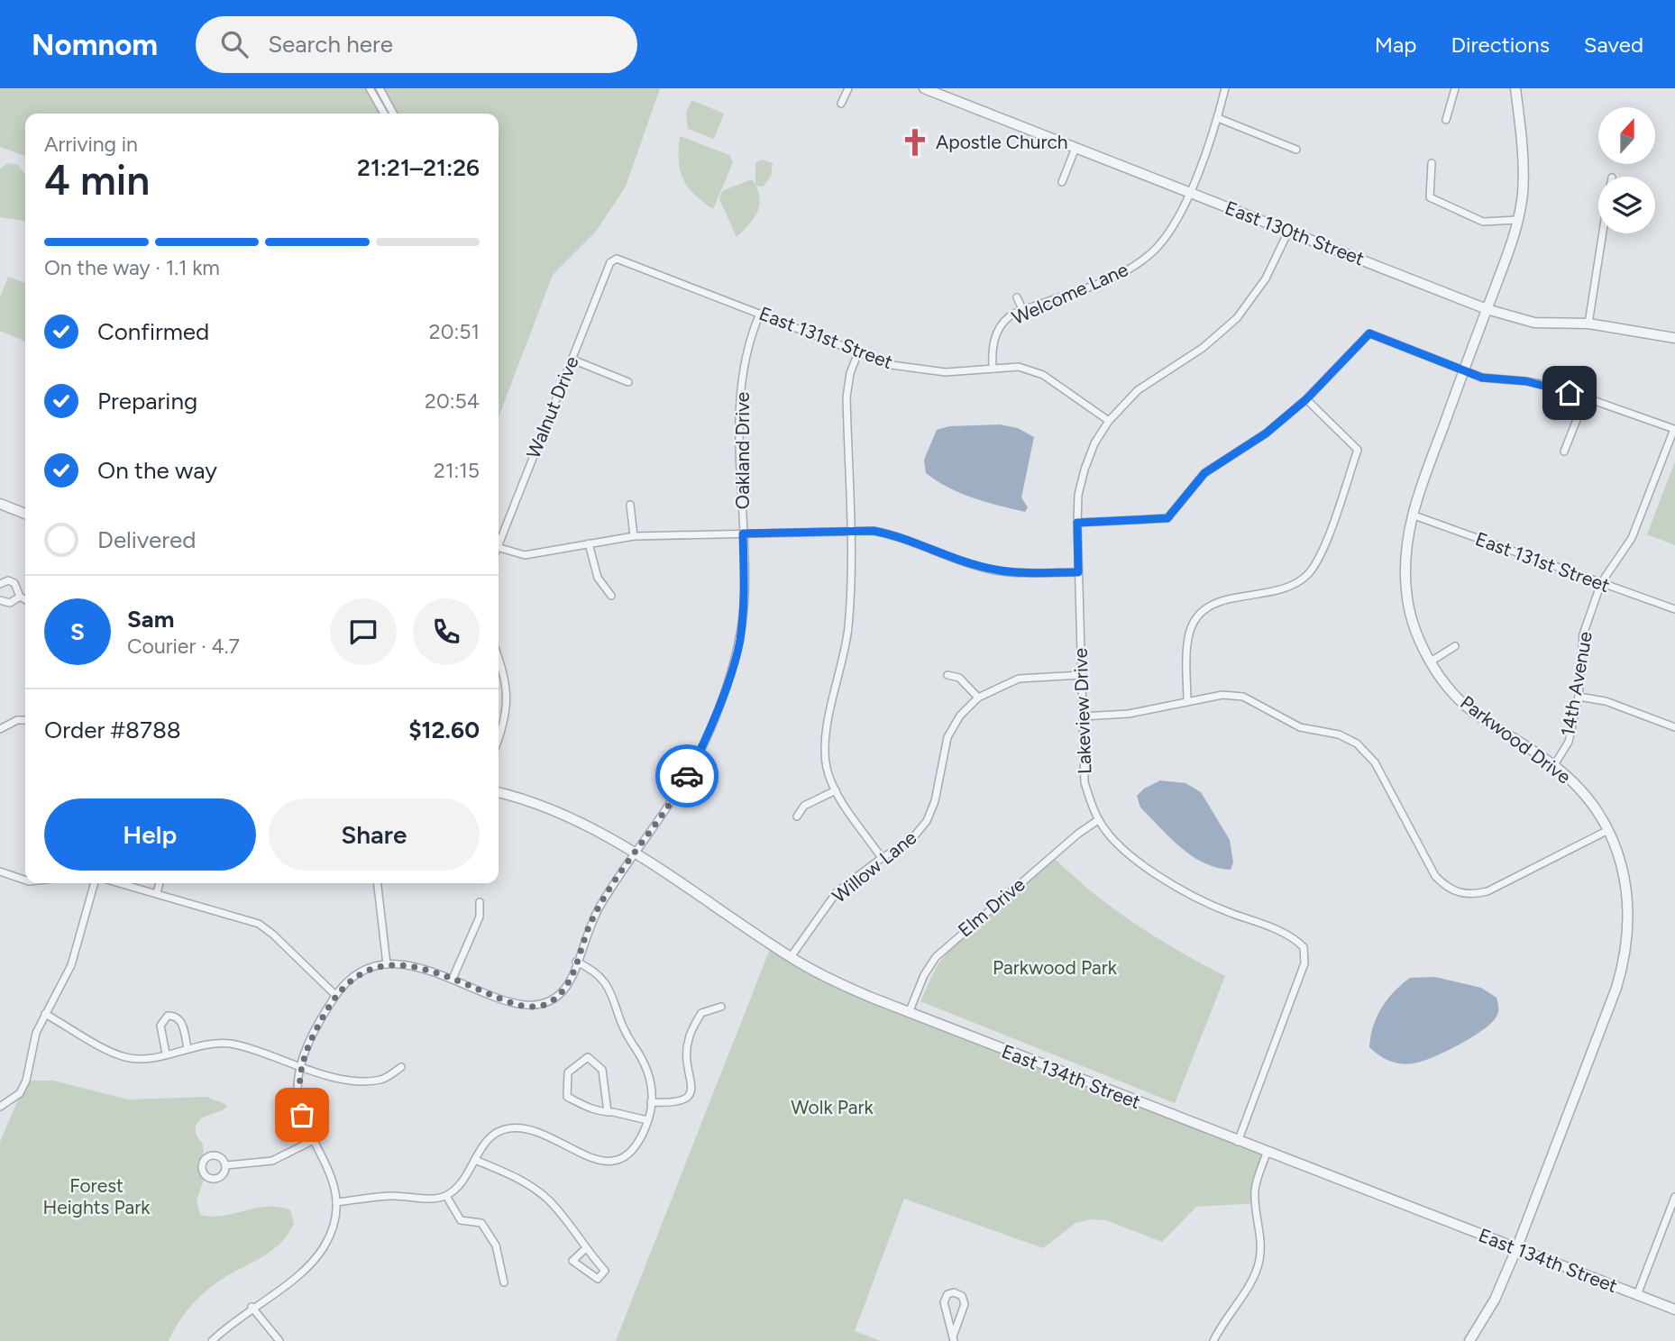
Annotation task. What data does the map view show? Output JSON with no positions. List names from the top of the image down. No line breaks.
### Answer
{"streets":{"street":["East 130th Street","Welcome Lane","East 131st Street","Walnut Drive","Oakland Drive","14th Avenue","Lakeview Drive","Parkwood Drive","Willow Lane","Elm Drive","East 134th Street"]},"crossings":[["East 130th Street","Welcome Lane"],["East 130th Street","Lakeview Drive"],["East 130th Street","Parkwood Drive"],["Welcome Lane","East 131st Street"],["East 131st Street","Walnut Drive"],["East 131st Street","Oakland Drive"],["East 131st Street","14th Avenue"],["East 131st Street","Lakeview Drive"],["East 131st Street","Parkwood Drive"],["Oakland Drive","East 134th Street"],["14th Avenue","Parkwood Drive"],["Lakeview Drive","Willow Lane"],["Lakeview Drive","Elm Drive"],["Lakeview Drive","East 134th Street"],["Parkwood Drive","East 134th Street"],["Willow Lane","East 134th Street"],["Elm Drive","East 134th Street"]],"parks":["Parkwood Park","Wolk Park","Forest Heights Park"],"places":{"church":["Apostle Church"]},"north":"top","page":{"header":"Nomnom","search":"Search here","nav":["Map","Directions","Saved"],"heading":["4 min","Arriving in","21:21–21:26"],"panel":["Sam","Courier · 4.7","Order #8788","$12.60"],"bar":"On the way · 1.1 km","list":[["Confirmed","20:51"],["Preparing","20:54"],["On the way","21:15"],"Delivered"],"round":"S","buttons":["Help","Share"]}}
